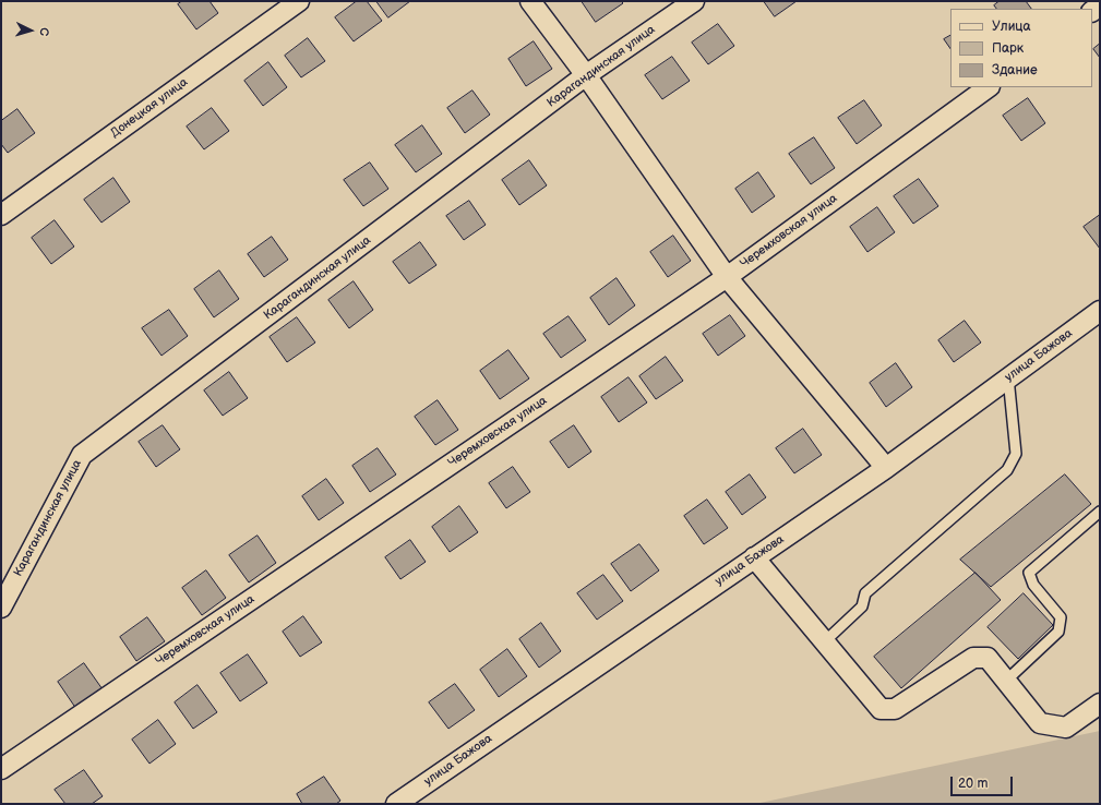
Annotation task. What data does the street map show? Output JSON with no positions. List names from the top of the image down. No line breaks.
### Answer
{"streets":{"street":["Карагандинская улица","Донецкая улица","Черемховская улица","улица Бажова"]},"legend":["Улица","Парк","Здание"],"scale_bar":"20 m","north":"right"}
